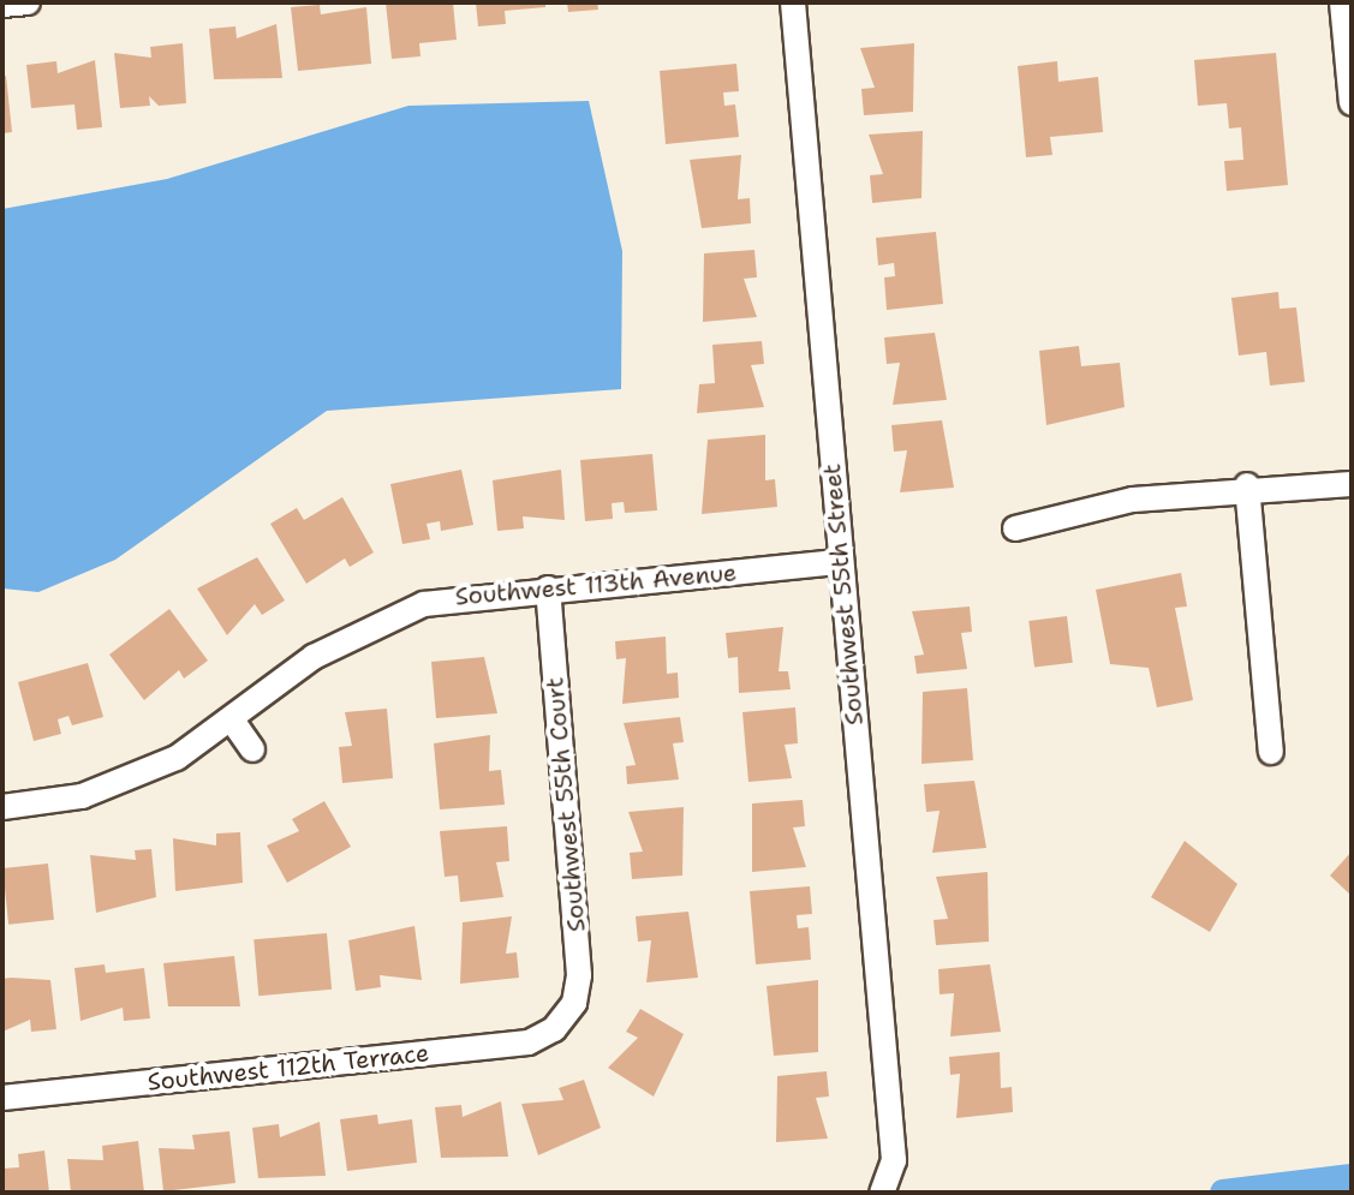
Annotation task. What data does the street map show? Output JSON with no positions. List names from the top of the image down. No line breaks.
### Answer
{"streets":{"street":["Southwest 113th Avenue","Southwest 55th Street","Southwest 55th Court","Southwest 112th Terrace"]},"crossings":[["Southwest 113th Avenue","Southwest 55th Street"],["Southwest 113th Avenue","Southwest 55th Court"],["Southwest 55th Court","Southwest 112th Terrace"]]}
